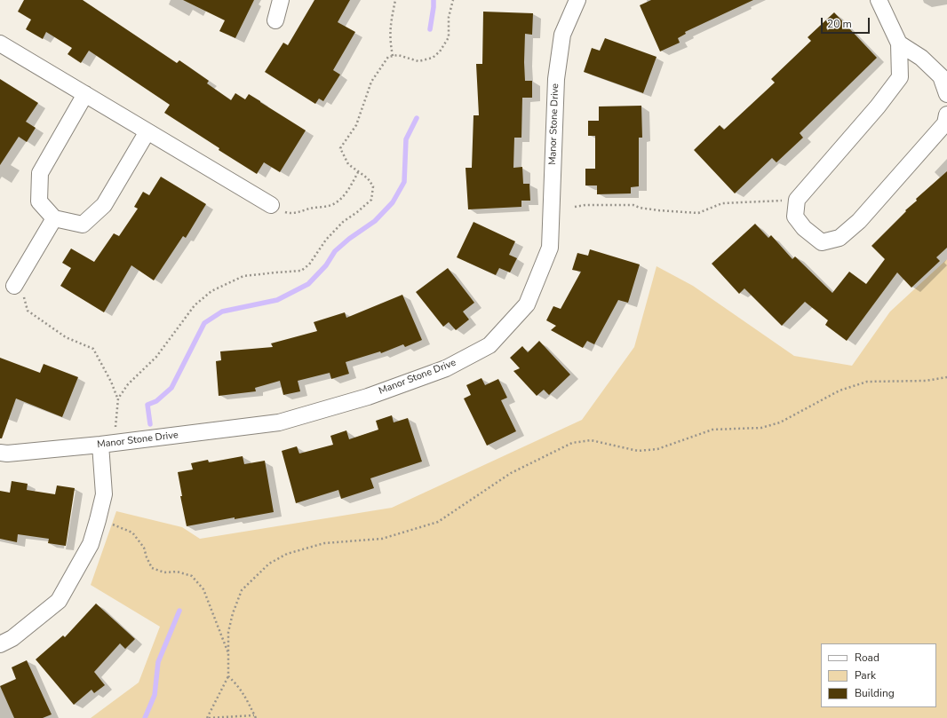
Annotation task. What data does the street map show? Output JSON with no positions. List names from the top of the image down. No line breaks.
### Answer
{"streets":{"street":["Manor Stone Drive"]},"legend":["Road","Park","Building"],"scale_bar":"20 m"}
